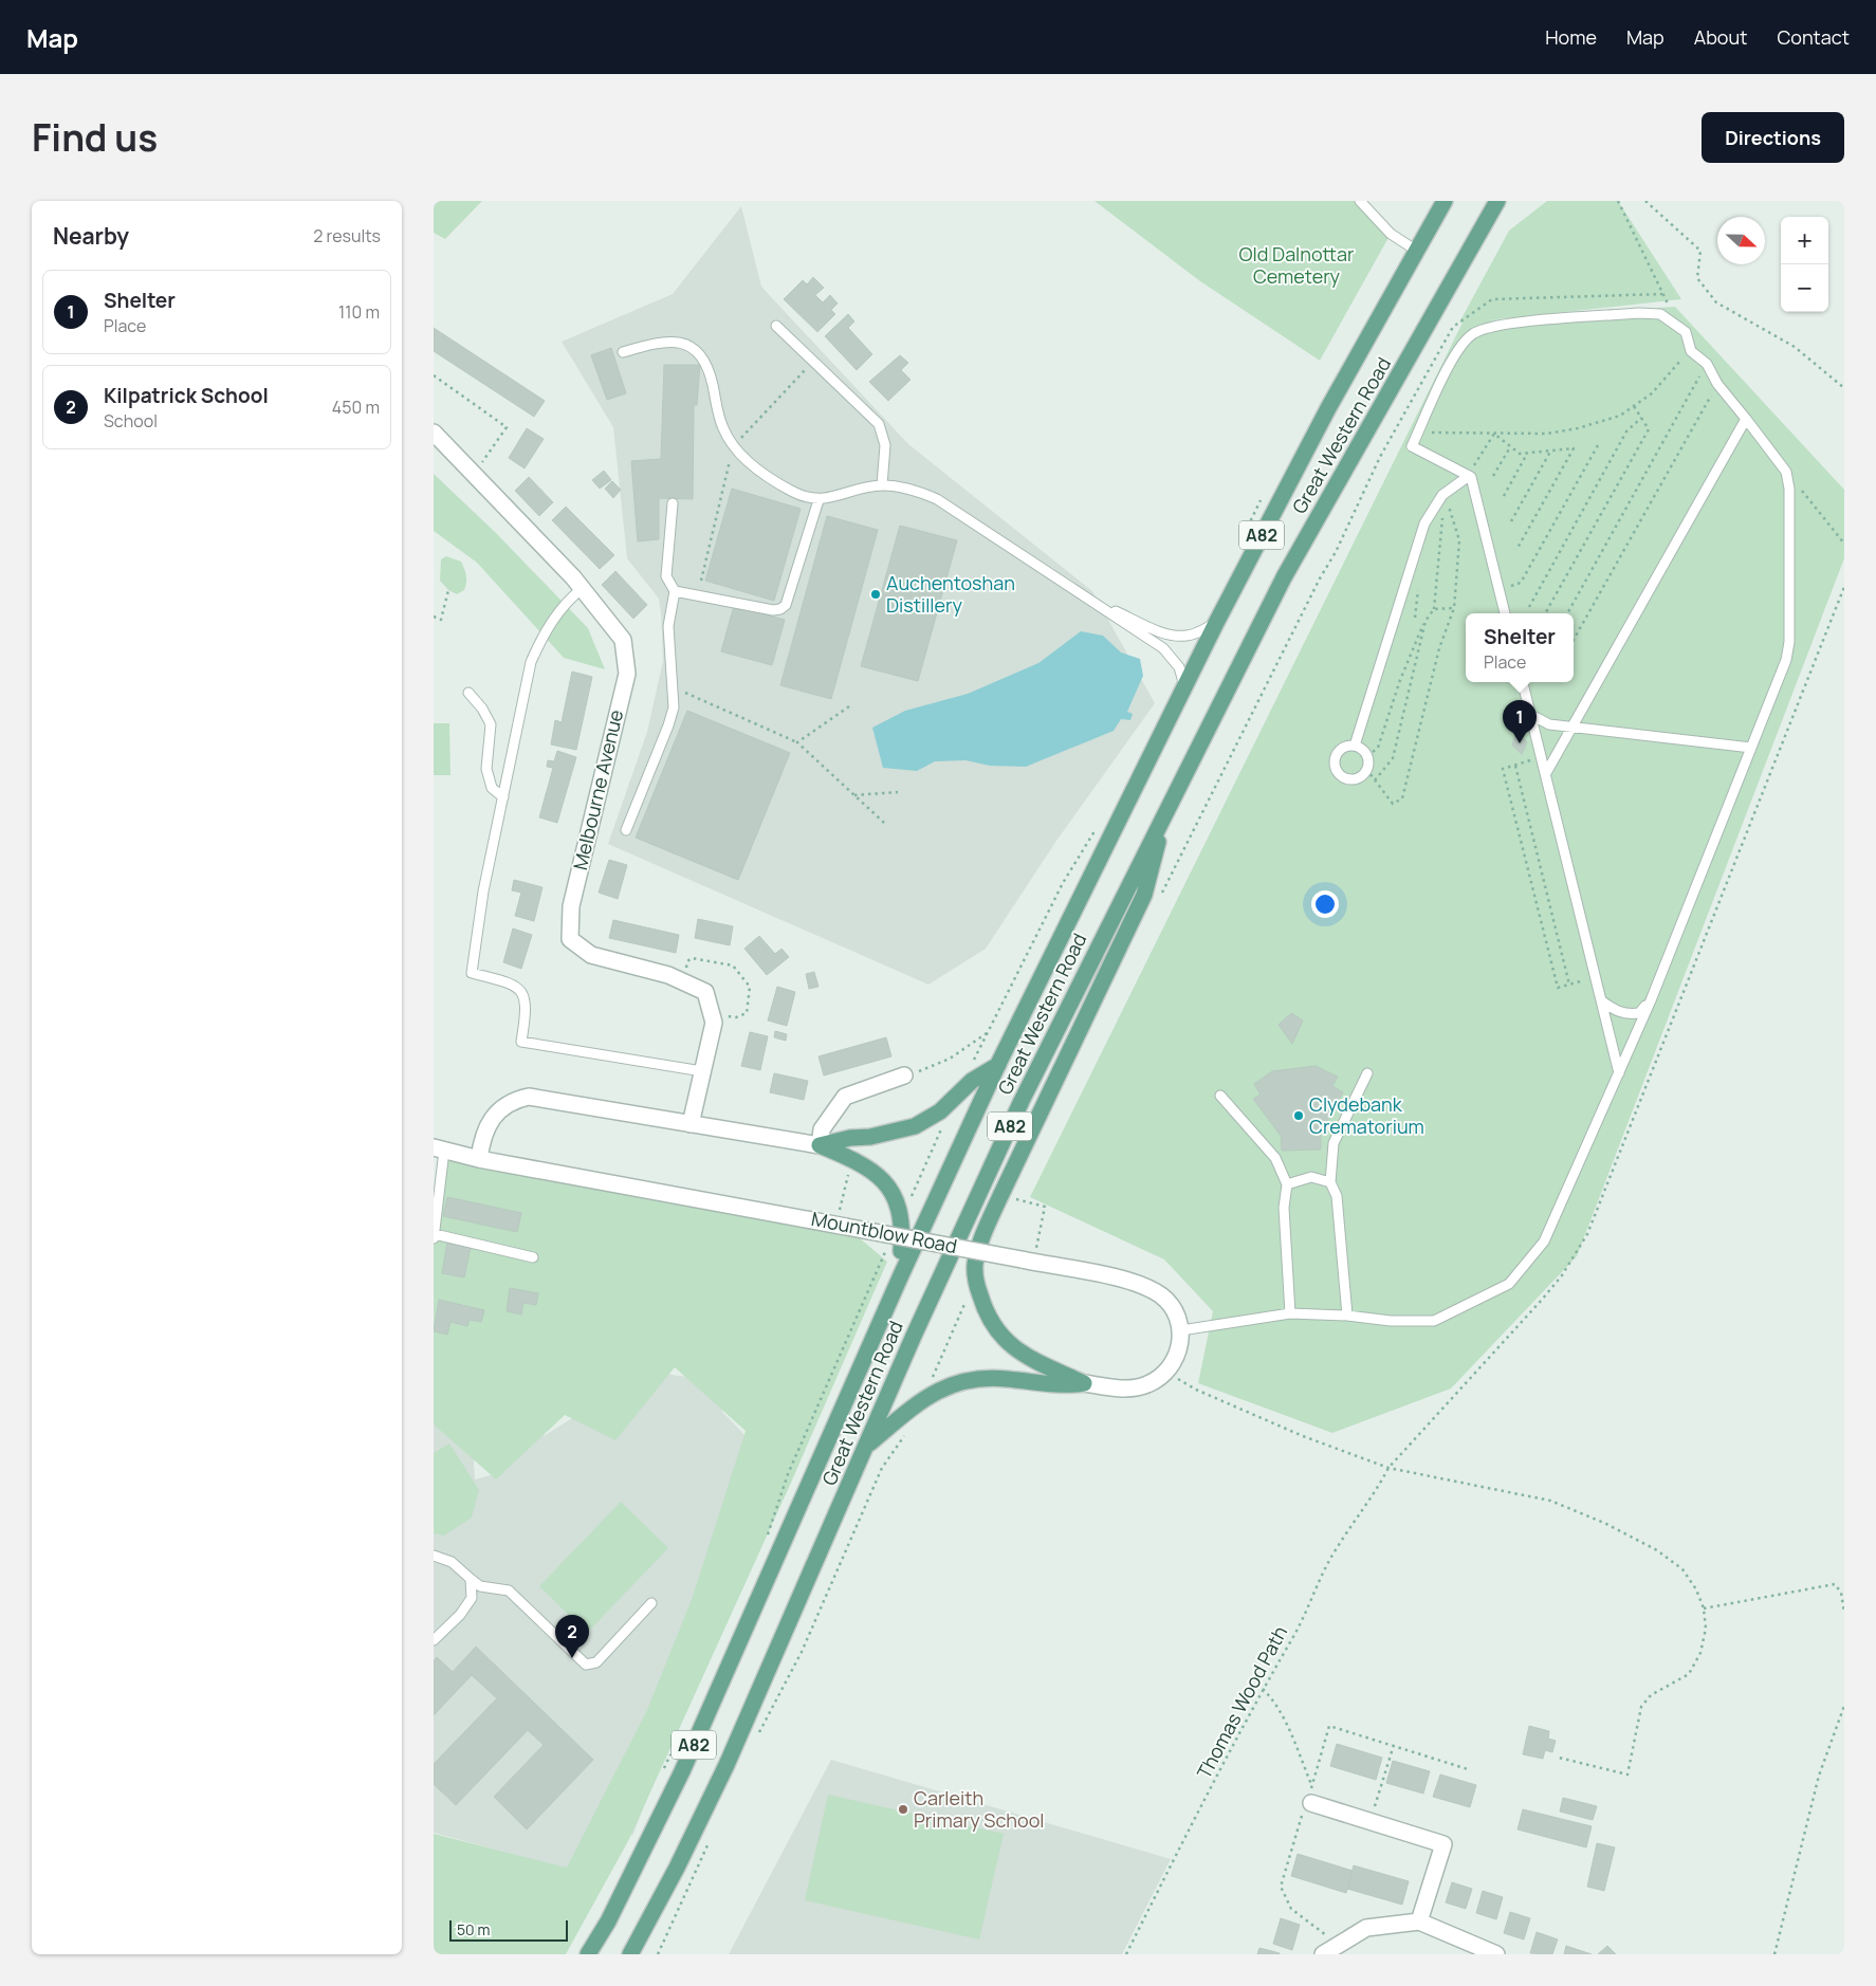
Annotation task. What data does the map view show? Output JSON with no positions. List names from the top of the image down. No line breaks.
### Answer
{"streets":{"main road":["Great Western Road","A82"],"street":["Melbourne Avenue","Mountblow Road"],"path":["Thomas Wood Path"]},"crossings":[["Great Western Road","A82"]],"parks":["Old Dalnottar Cemetery"],"places":["Auchentoshan Distillery","Clydebank Crematorium","Carleith Primary School"],"scale_bar":"50 m","north":"right","page":{"header":"Map","nav":["Home","Map","About","Contact"],"title":"Find us","buttons":"Directions","heading":["Nearby","2 results"],"map_buttons":["+","−"],"list":[{"mark":"1","name":"Shelter","note":"Place","value":"110 m"},{"mark":"2","name":"Kilpatrick School","note":"School","value":"450 m"}],"popup":["Shelter","Place"],"pins":["1","2"],"scale":"50 m"}}
